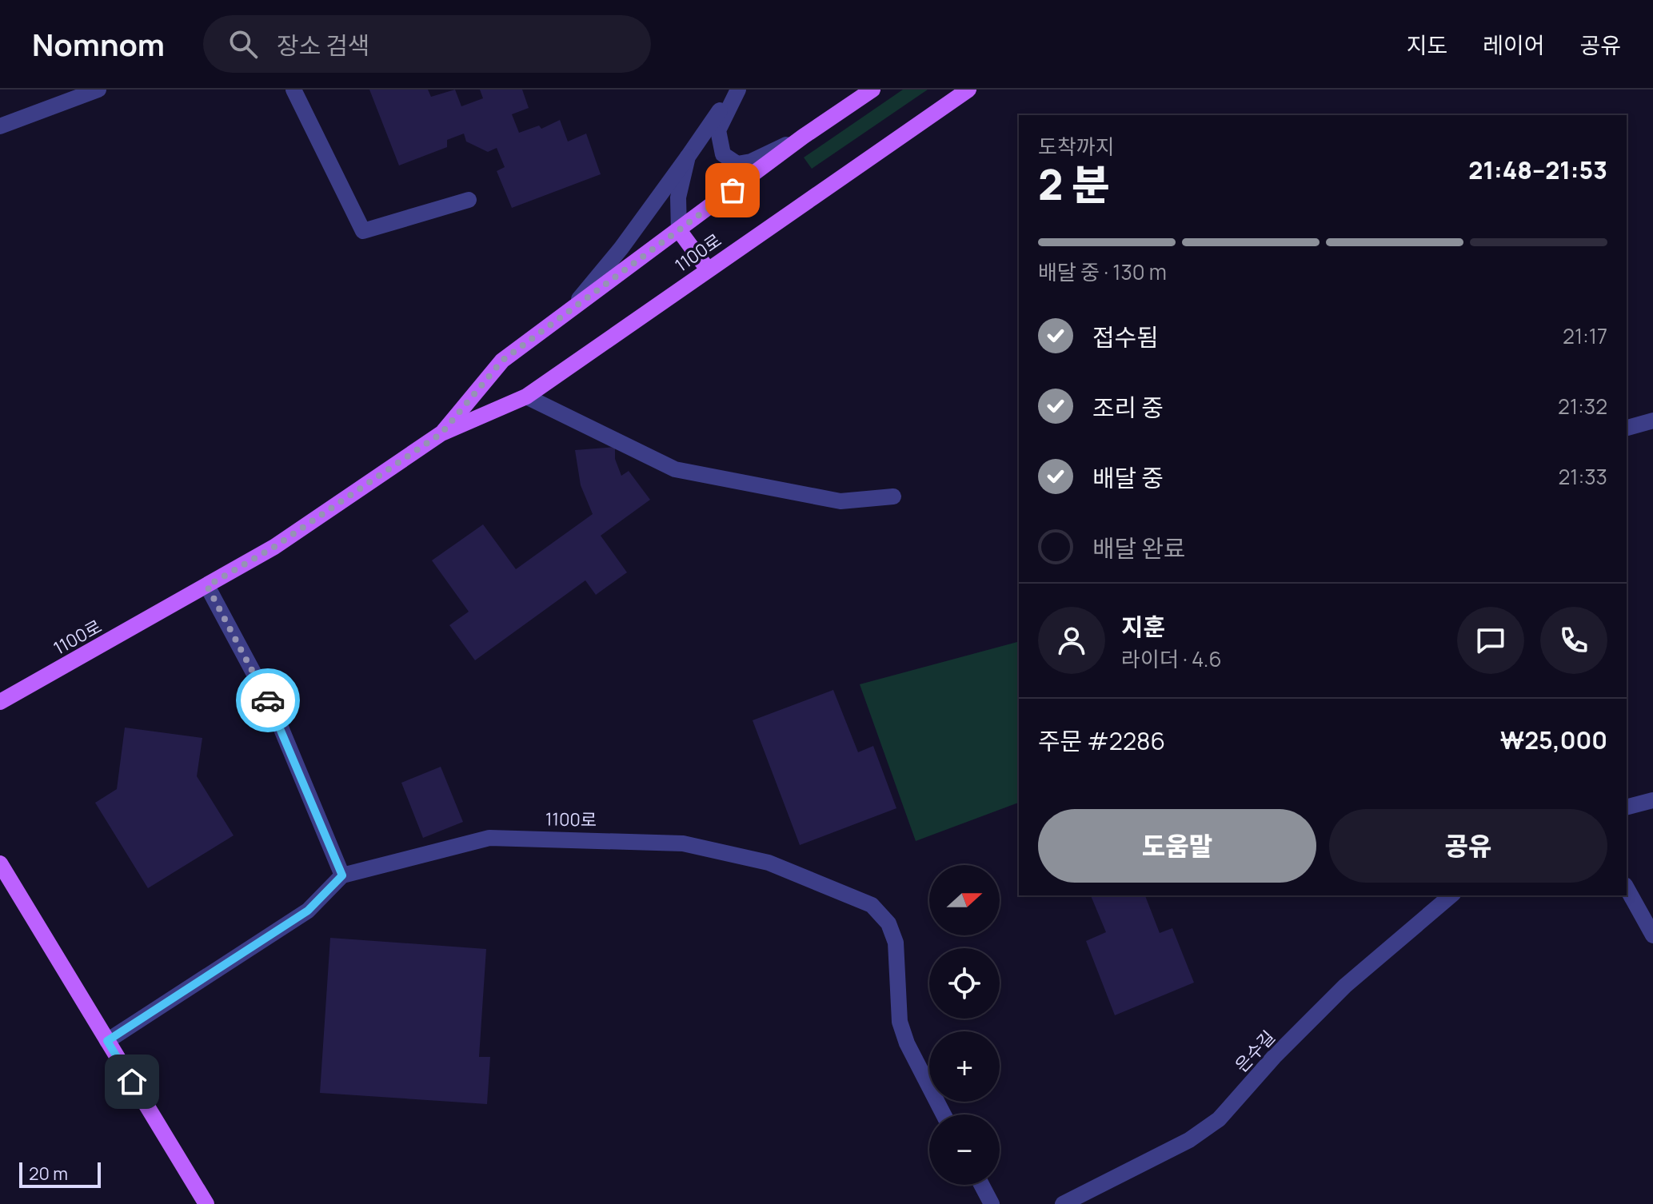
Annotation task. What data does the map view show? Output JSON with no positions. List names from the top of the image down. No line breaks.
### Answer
{"streets":{"main road":["1100로"],"street":["은수길"]},"scale_bar":"20 m","north":"right","page":{"header":"Nomnom","search":"장소 검색","nav":["지도","레이어","공유"],"heading":["2 분","도착까지","21:48–21:53"],"panel":["지훈","라이더 · 4.6","주문 #2286","₩25,000"],"bar":"배달 중 · 130 m","list":[["접수됨","21:17"],["조리 중","21:32"],["배달 중","21:33"],"배달 완료"],"buttons":["도움말","공유"],"map_buttons":["+","−"],"scale":"20 m"}}
